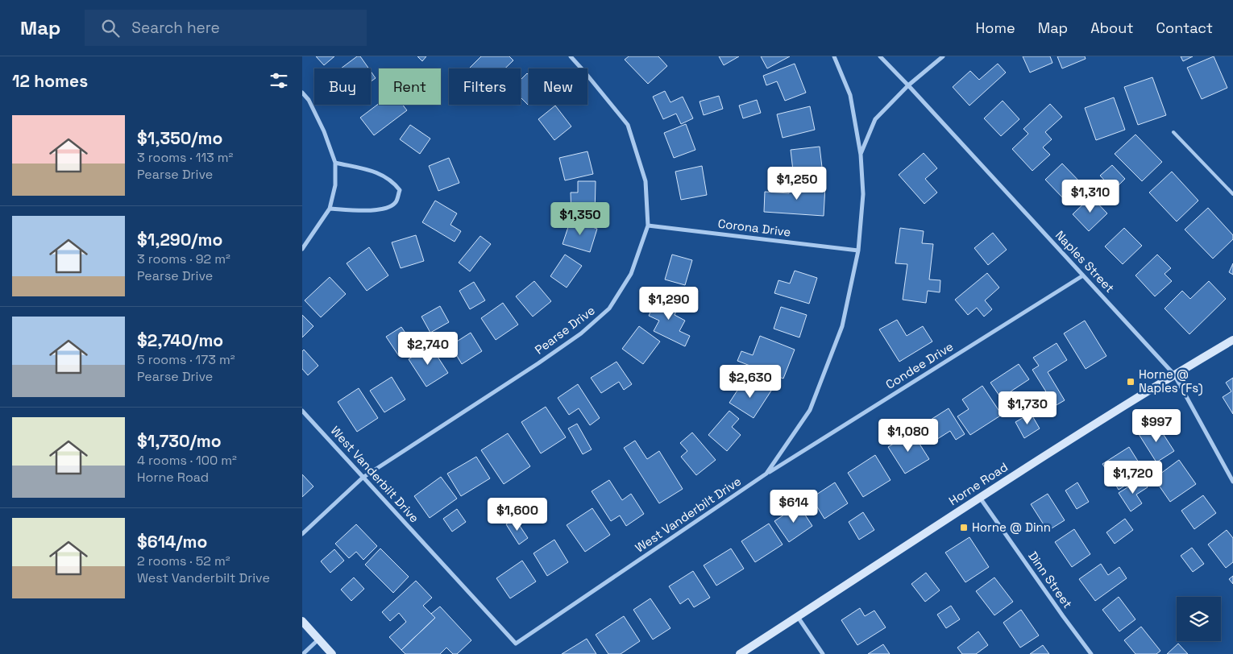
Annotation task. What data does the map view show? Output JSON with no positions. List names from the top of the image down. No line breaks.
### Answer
{"streets":{"main road":["Horne Road"],"street":["Corona Drive","Naples Street","Pearse Drive","Condee Drive","West Vanderbilt Drive","Dinn Street"]},"crossings":[["Corona Drive","Pearse Drive"],["Corona Drive","West Vanderbilt Drive"],["Naples Street","Condee Drive"],["Naples Street","Horne Road"],["Pearse Drive","West Vanderbilt Drive"],["Condee Drive","West Vanderbilt Drive"],["Horne Road","Dinn Street"]],"places":{"transit":["Horne @ Naples (Fs)","Horne @ Dinn"]},"page":{"header":"Map","search":"Search here","nav":["Home","Map","About","Contact"],"heading":"12 homes","chip":["Buy","Rent","Filters","New"],"list":[{"name":"$1,350/mo","note":"3 rooms · 113 m² · Pearse Drive"},{"name":"$1,290/mo","note":"3 rooms · 92 m² · Pearse Drive"},{"name":"$2,740/mo","note":"5 rooms · 173 m² · Pearse Drive"},{"name":"$1,730/mo","note":"4 rooms · 100 m² · Horne Road"},{"name":"$614/mo","note":"2 rooms · 52 m² · West Vanderbilt Drive"}],"price":["$1,250","$1,310","$1,350","$1,290","$2,740","$2,630","$1,730","$997","$1,080","$1,720","$614","$1,600"]}}
